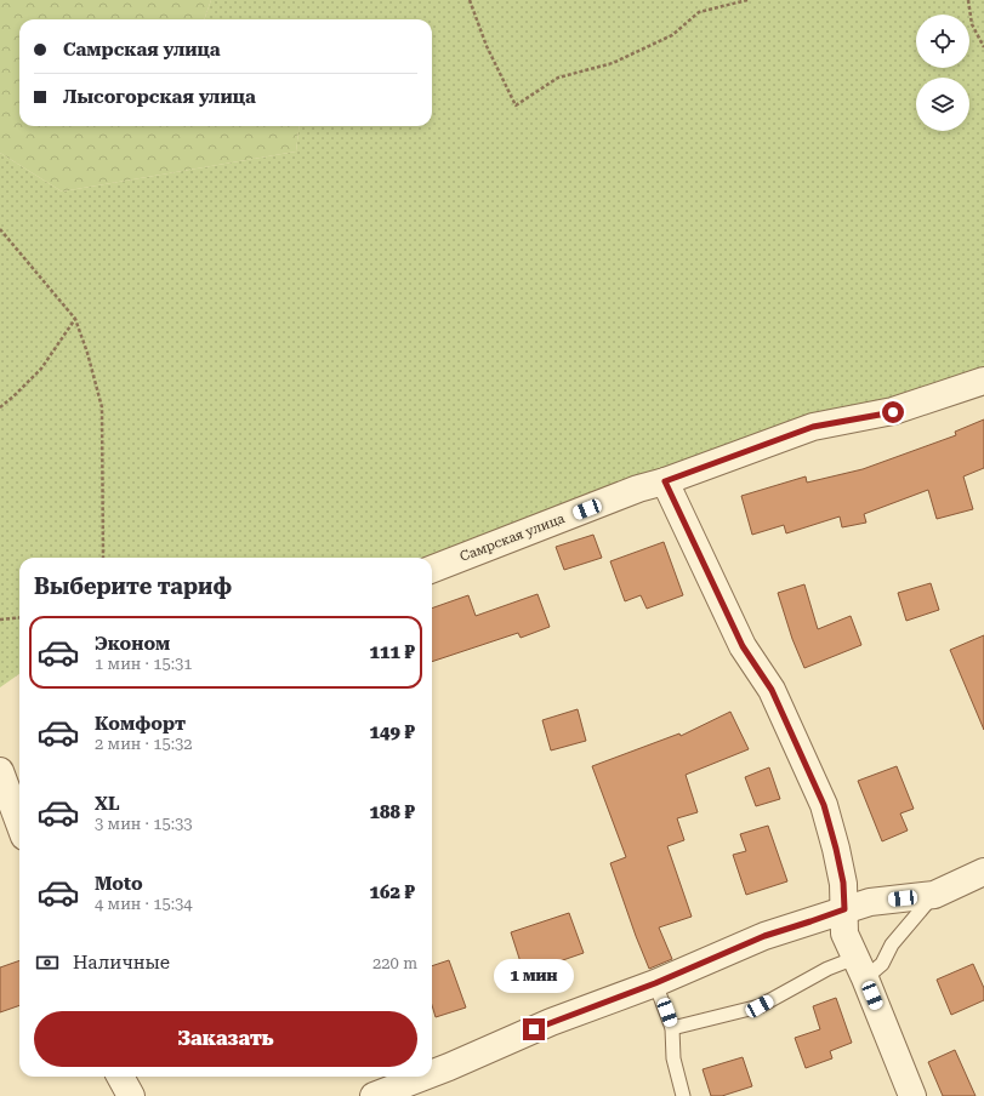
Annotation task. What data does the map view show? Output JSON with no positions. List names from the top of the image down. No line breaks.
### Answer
{"streets":{"street":["Самрская улица"]},"page":{"banner":["Самрская улица","Лысогорская улица"],"heading":"Выберите тариф","list":[{"name":"Эконом","note":"1 мин · 15:31","value":"111 ₽"},{"name":"Комфорт","note":"2 мин · 15:32","value":"149 ₽"},{"name":"XL","note":"3 мин · 15:33","value":"188 ₽"},{"name":"Moto","note":"4 мин · 15:34","value":"162 ₽"}],"pay":["Наличные","220 m"],"bubble":"1 мин","buttons":"Заказать"}}
